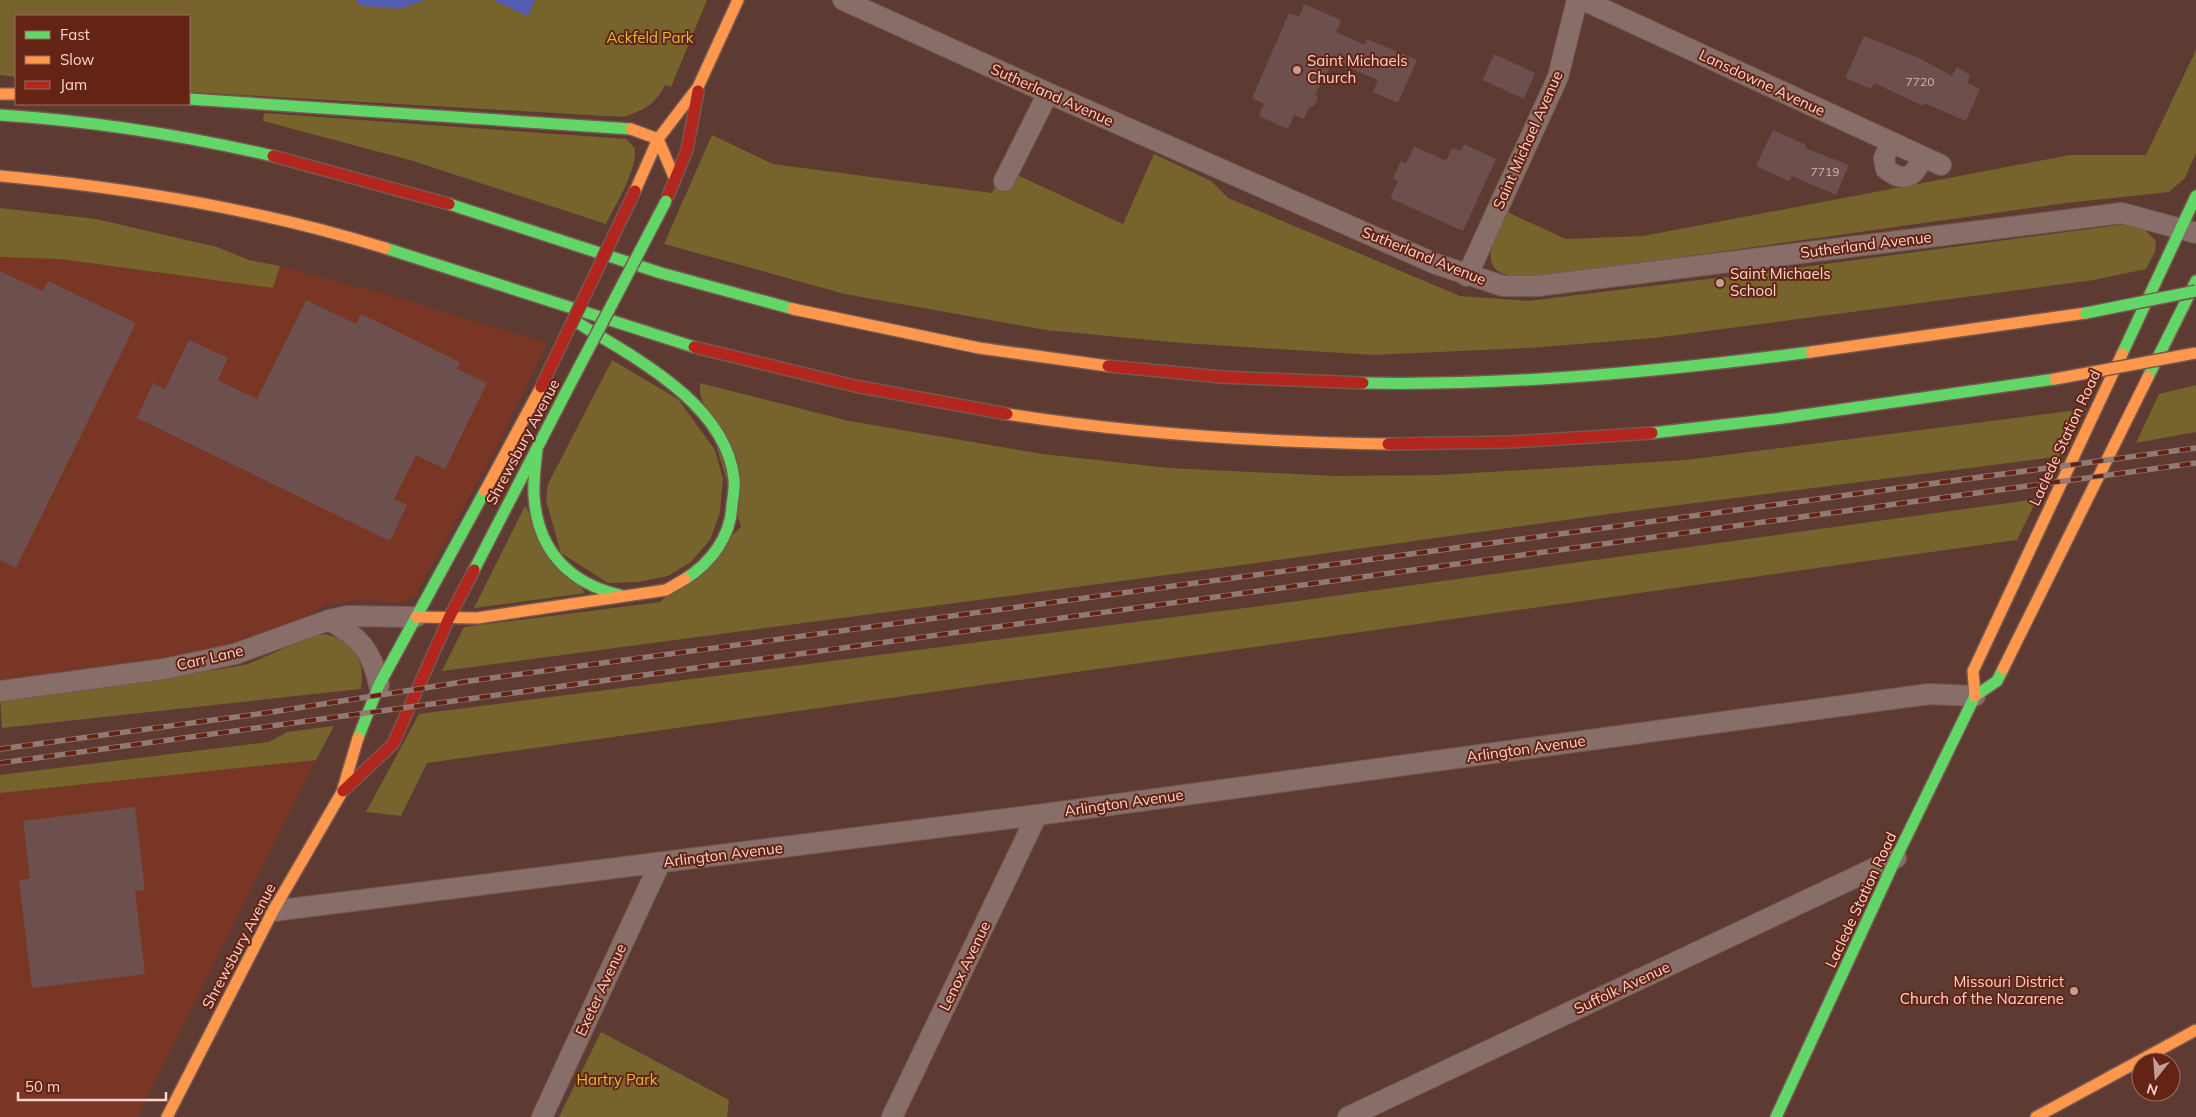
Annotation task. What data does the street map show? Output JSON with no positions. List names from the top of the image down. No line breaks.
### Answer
{"streets":{"main road":["Laclede Station Road","Shrewsbury Avenue"],"street":["Lansdowne Avenue","Sutherland Avenue","Saint Michael Avenue","Carr Lane","Arlington Avenue","Lenox Avenue","Suffolk Avenue","Exeter Avenue"]},"crossings":[["Sutherland Avenue","Saint Michael Avenue"],["Sutherland Avenue","Laclede Station Road"],["Laclede Station Road","Arlington Avenue"],["Laclede Station Road","Suffolk Avenue"],["Shrewsbury Avenue","Carr Lane"],["Shrewsbury Avenue","Arlington Avenue"],["Arlington Avenue","Lenox Avenue"],["Arlington Avenue","Exeter Avenue"]],"parks":["Ackfeld Park","Hartry Park"],"places":["Saint Michaels Church","Saint Michaels School","Missouri District Church of the Nazarene"],"house_numbers":["7720","7719"],"legend":["Fast","Slow","Jam"],"scale_bar":"50 m","north":"bottom"}
